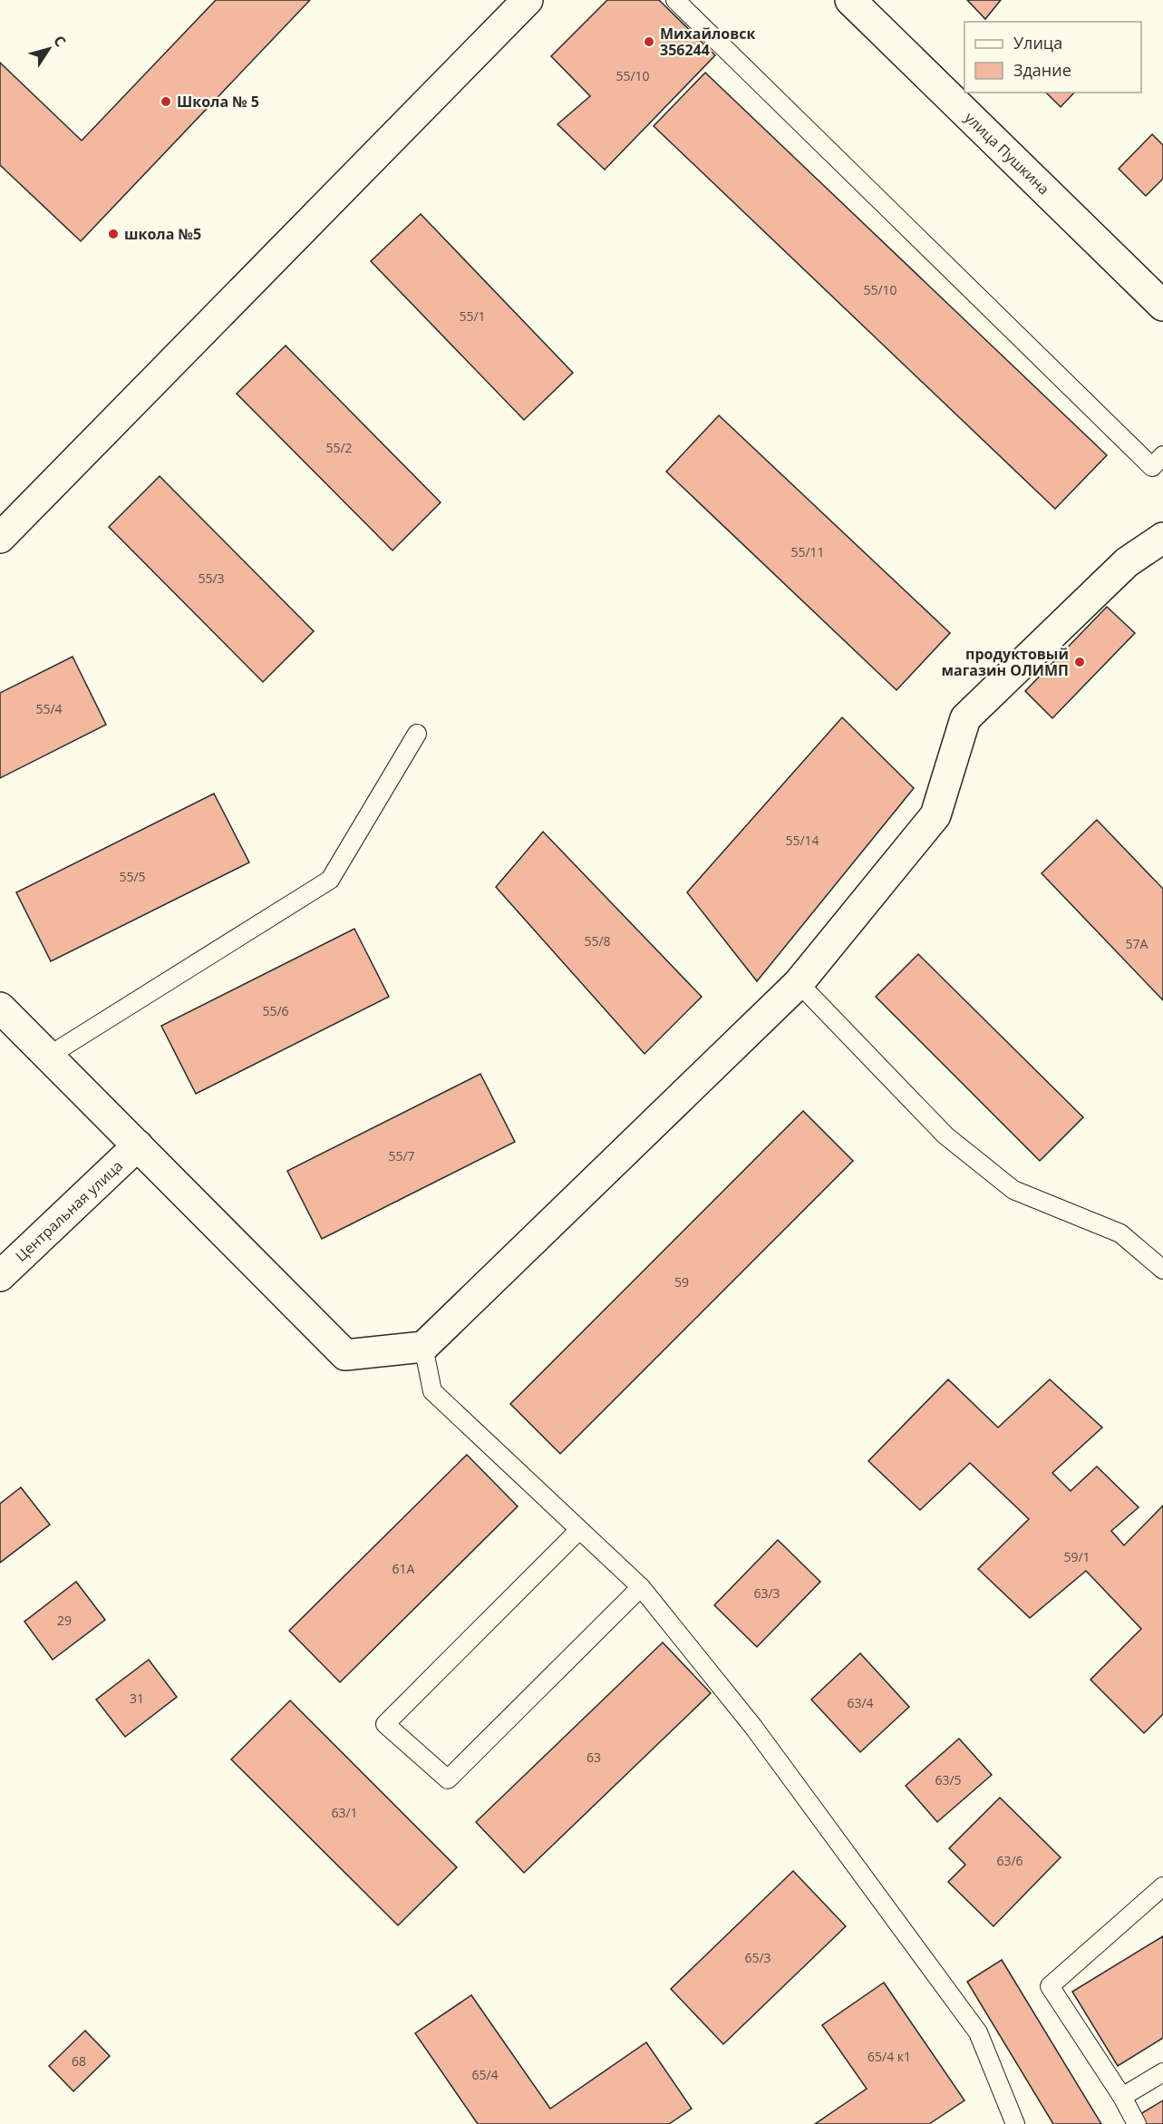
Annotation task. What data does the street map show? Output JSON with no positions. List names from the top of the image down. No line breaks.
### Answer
{"streets":{"street":["улица Пушкина","Центральная улица"]},"places":["Михайловск 356244","Школа № 5","школа №5","продуктовый магазин ОЛИМП"],"house_numbers":["55/10","55/10","55/1","55/2","55/11","55/3","55/4","55/14","55/5","55/8","57А","55/6","55/7","59","59/1","61А","63/3","29","31","63/4","63","63/5","63/1","63/6","65/3","65/4 к1","68","65/4"],"legend":["Улица","Здание"],"north":"top right"}
